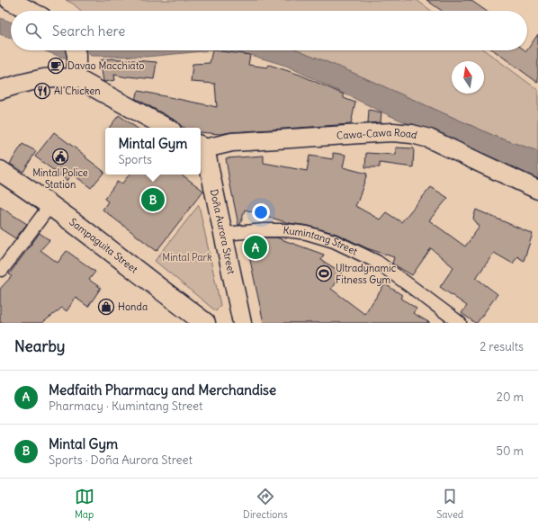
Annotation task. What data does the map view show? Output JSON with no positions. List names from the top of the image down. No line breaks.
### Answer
{"streets":{"highway":["Sampaguita Street"],"street":["Cawa-Cawa Road","Doña Aurora Street","Kumintang Street"]},"crossings":[["Cawa-Cawa Road","Doña Aurora Street"],["Doña Aurora Street","Kumintang Street"]],"parks":["Mintal Park"],"places":{"cafe":["Davao Macchiato"],"restaurant":["Al Chicken"],"public building":["Mintal Police Station"],"sports":["Ultradynamic Fitness Gym"],"shop":["Honda"]},"north":"top","page":{"search":"Search here","popup":["Mintal Gym","Sports"],"pins":["B","A"],"heading":["Nearby","2 results"],"list":[{"mark":"A","name":"Medfaith Pharmacy and Merchandise","note":"Pharmacy · Kumintang Street","value":"20 m"},{"mark":"B","name":"Mintal Gym","note":"Sports · Doña Aurora Street","value":"50 m"}],"nav":["Map","Directions","Saved"]}}
